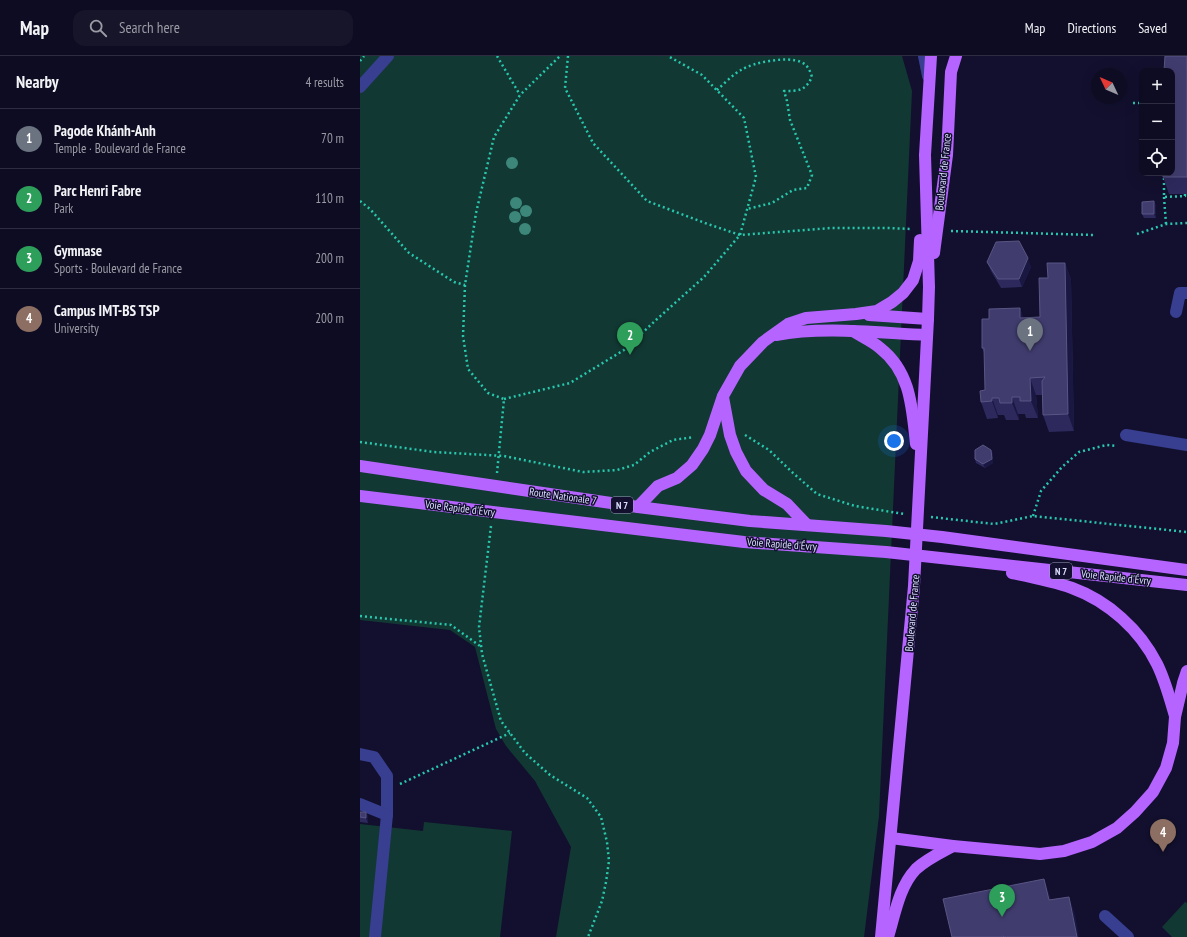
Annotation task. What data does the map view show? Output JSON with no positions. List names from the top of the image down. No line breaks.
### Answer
{"streets":{"main road":["Boulevard de France","Route Nationale 7","N 7","Voie Rapide d'Évry"]},"crossings":[["Route Nationale 7","Voie Rapide d'Évry"]],"north":"top left","page":{"header":"Map","search":"Search here","nav":["Map","Directions","Saved"],"heading":["Nearby","4 results"],"map_buttons":["+","−"],"list":[{"mark":"1","name":"Pagode Khánh-Anh","note":"Temple · Boulevard de France","value":"70 m"},{"mark":"2","name":"Parc Henri Fabre","note":"Park","value":"110 m"},{"mark":"3","name":"Gymnase","note":"Sports · Boulevard de France","value":"200 m"},{"mark":"4","name":"Campus IMT-BS TSP","note":"University","value":"200 m"}],"pins":["1","2","4","3"]}}
